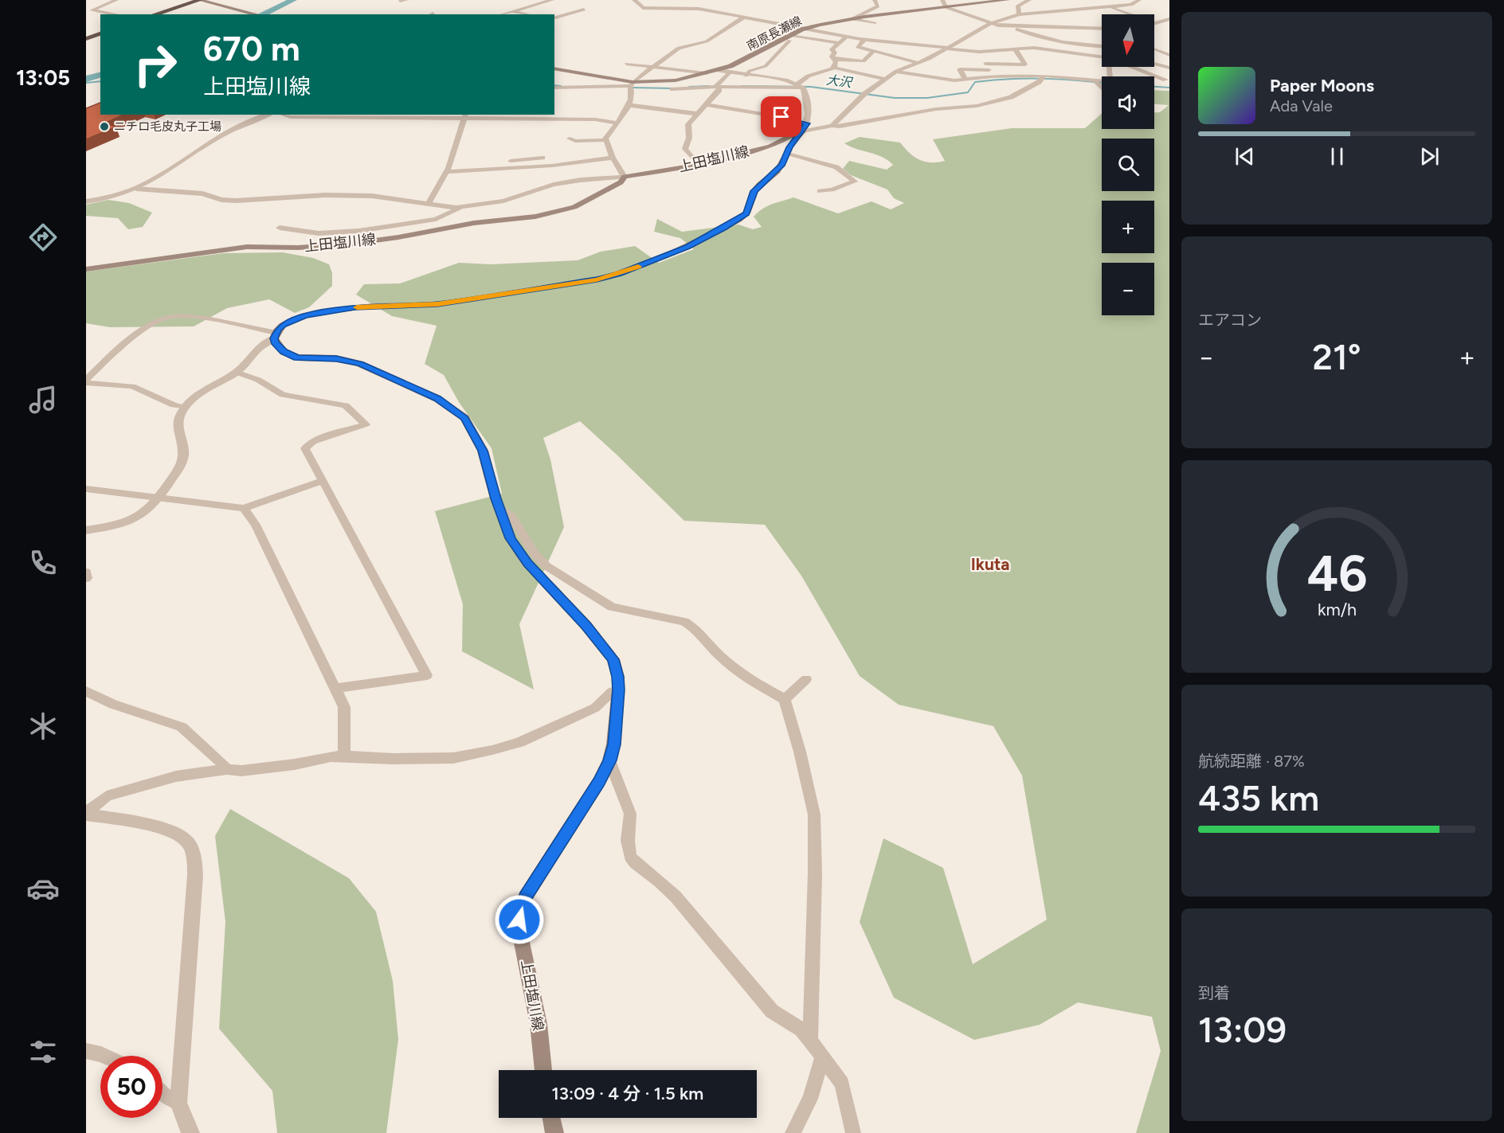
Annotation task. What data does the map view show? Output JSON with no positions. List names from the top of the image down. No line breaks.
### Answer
{"streets":{"main road":["南原長瀬線","上田塩川線"]},"districts":["Ikuta"],"water":["大沢"],"places":["ニチロ毛皮丸子工場"],"north":"bottom","page":{"tabs":"13:05","map_buttons":["+","−"],"turn":["670 m","上田塩川線"],"song":["Paper Moons","Ada Vale"],"tile":["エアコン",["航続距離 · 87%","435 km"],["到着","13:09"]],"heat":["−","21°","+"],"limit":"50","trip":"13:09 · 4 分 · 1.5 km","gauge":["46","km/h"]}}
